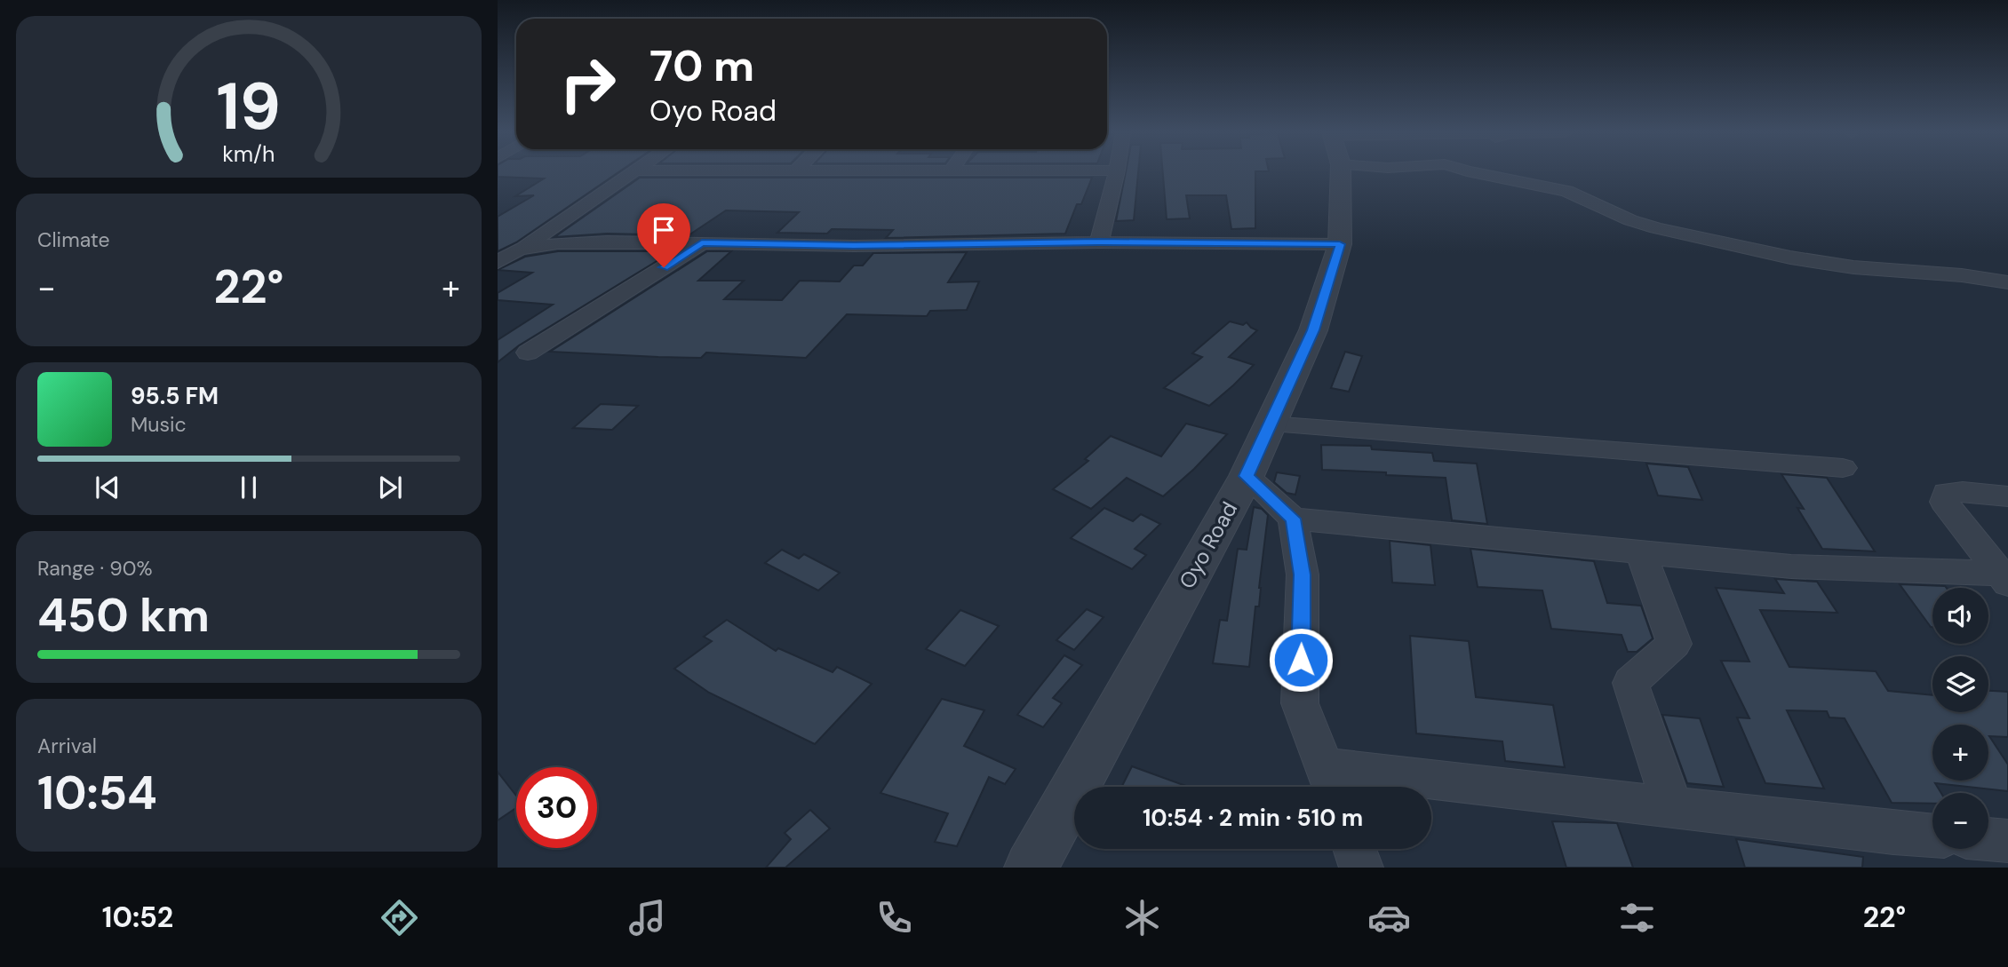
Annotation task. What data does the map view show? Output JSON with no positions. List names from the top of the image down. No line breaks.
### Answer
{"streets":{"street":["Oyo Road"]},"page":{"turn":["70 m","Oyo Road"],"tile":["Climate",["Range · 90%","450 km"],["Arrival","10:54"]],"heat":["−","22°","+"],"song":["95.5 FM","Music"],"map_buttons":["+","−"],"limit":"30","trip":"10:54 · 2 min · 510 m","tabs":["10:52","22°"],"gauge":["19","km/h"]}}
